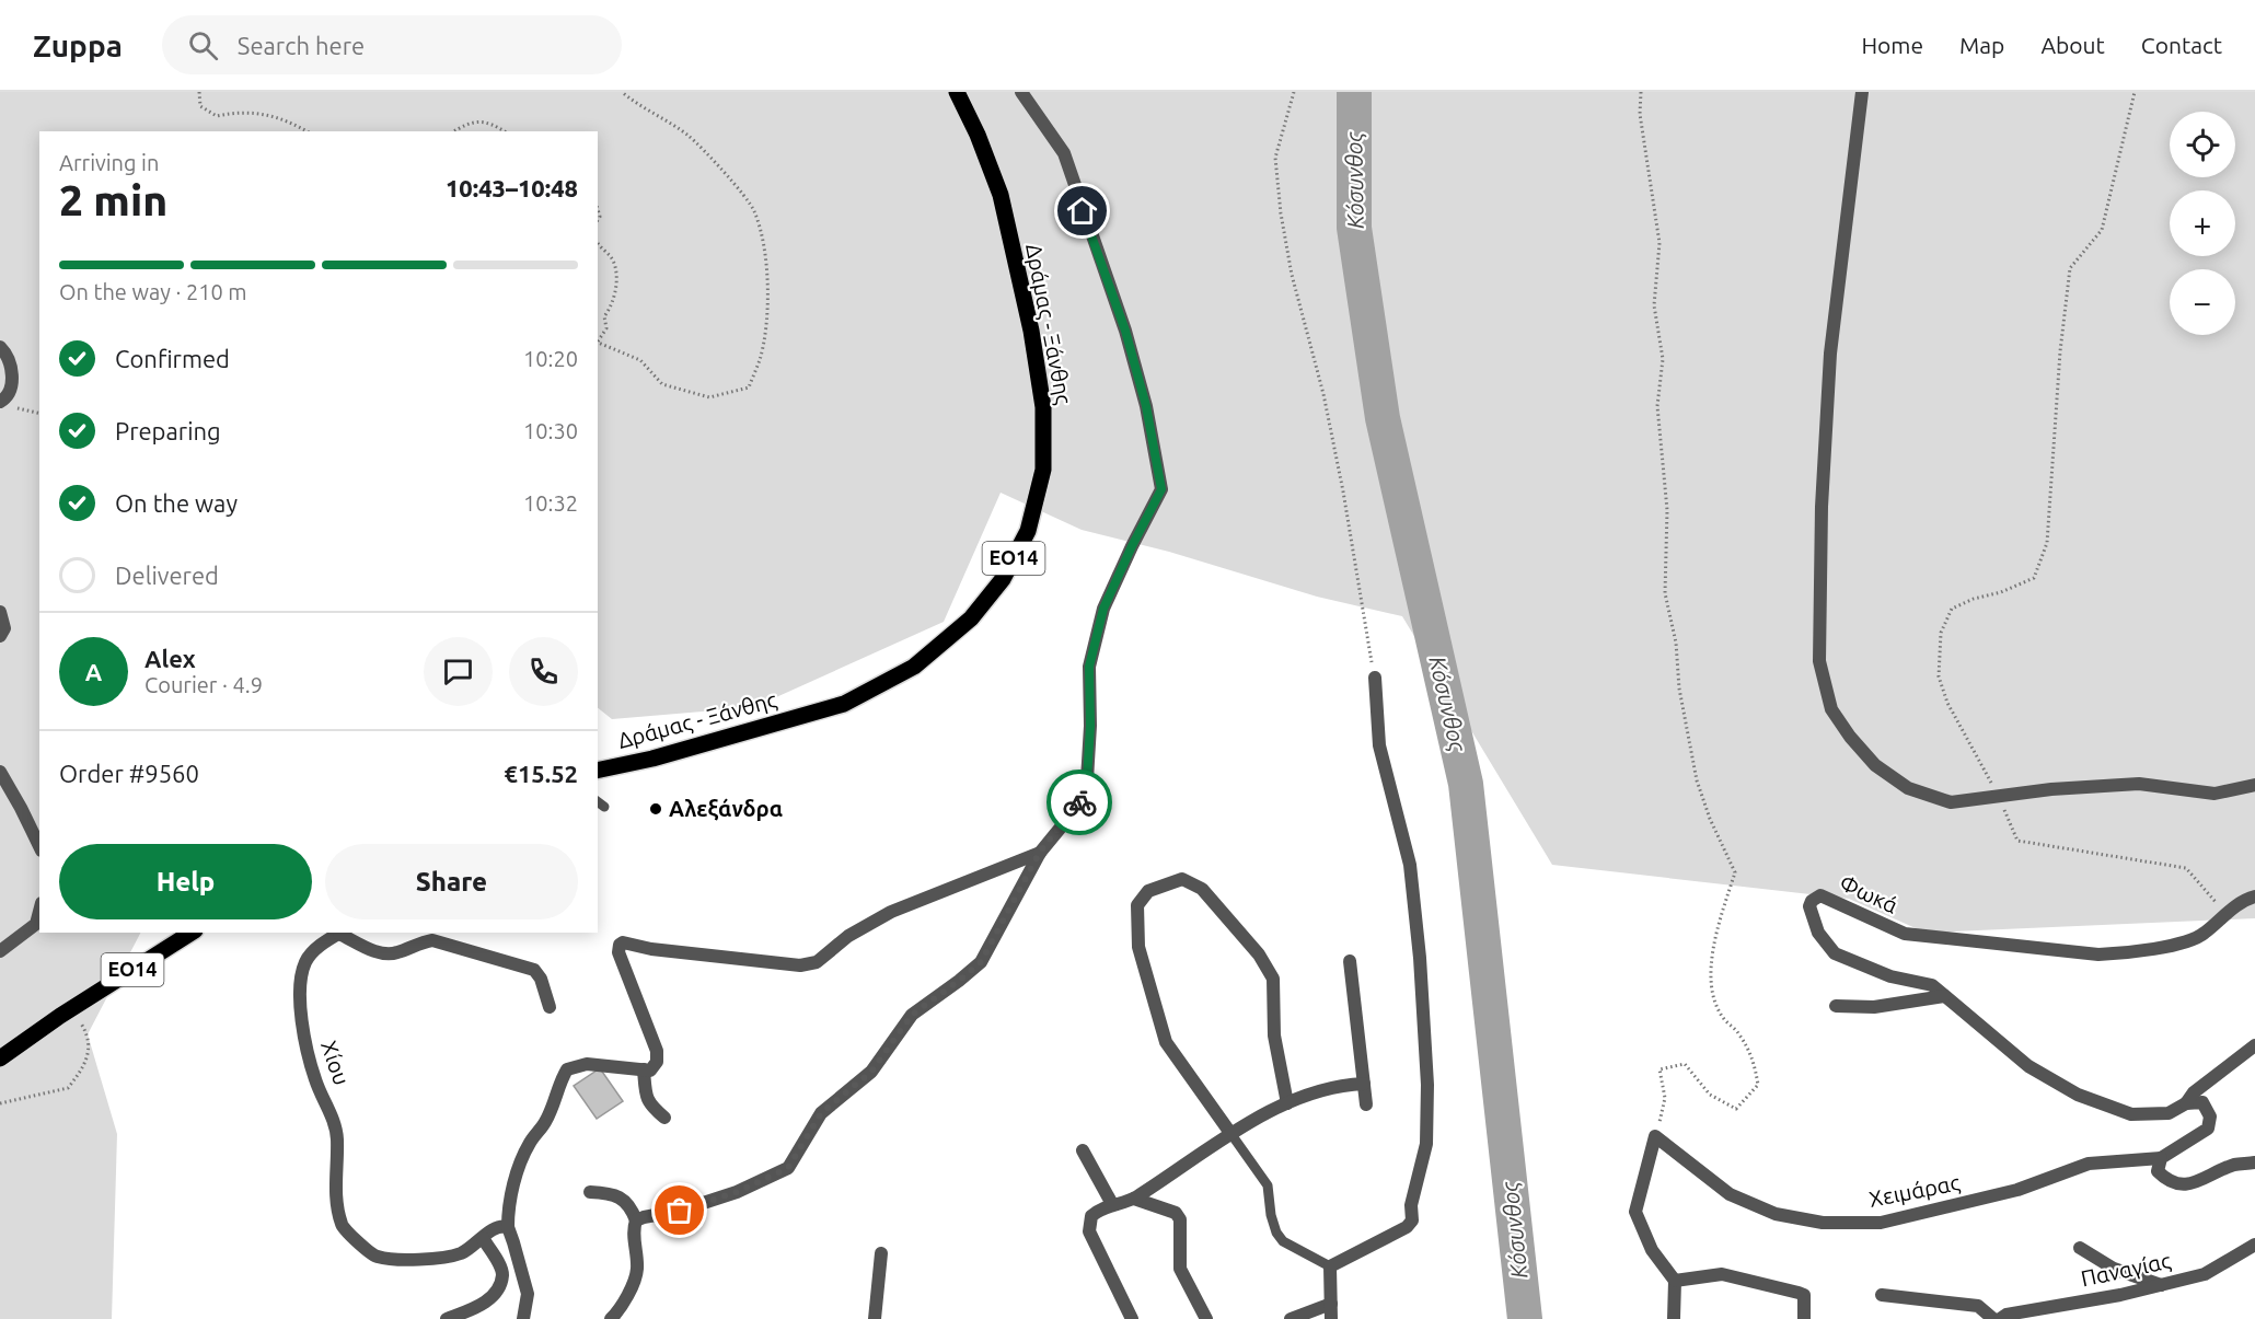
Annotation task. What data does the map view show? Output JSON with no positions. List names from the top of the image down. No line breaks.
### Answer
{"streets":{"main road":["Δράμας - Ξάνθης","ΕΟ14"],"street":["Φωκά","Χίου","Χειμάρας","Παναγίας"]},"water":["Κόσυνθος"],"places":["Αλεξάνδρα"],"page":{"header":"Zuppa","search":"Search here","nav":["Home","Map","About","Contact"],"map_buttons":["+","−"],"heading":["2 min","Arriving in","10:43–10:48"],"panel":["Alex","Courier · 4.9","Order #9560","€15.52"],"bar":"On the way · 210 m","list":[["Confirmed","10:20"],["Preparing","10:30"],["On the way","10:32"],"Delivered"],"round":"A","buttons":["Help","Share"]}}
